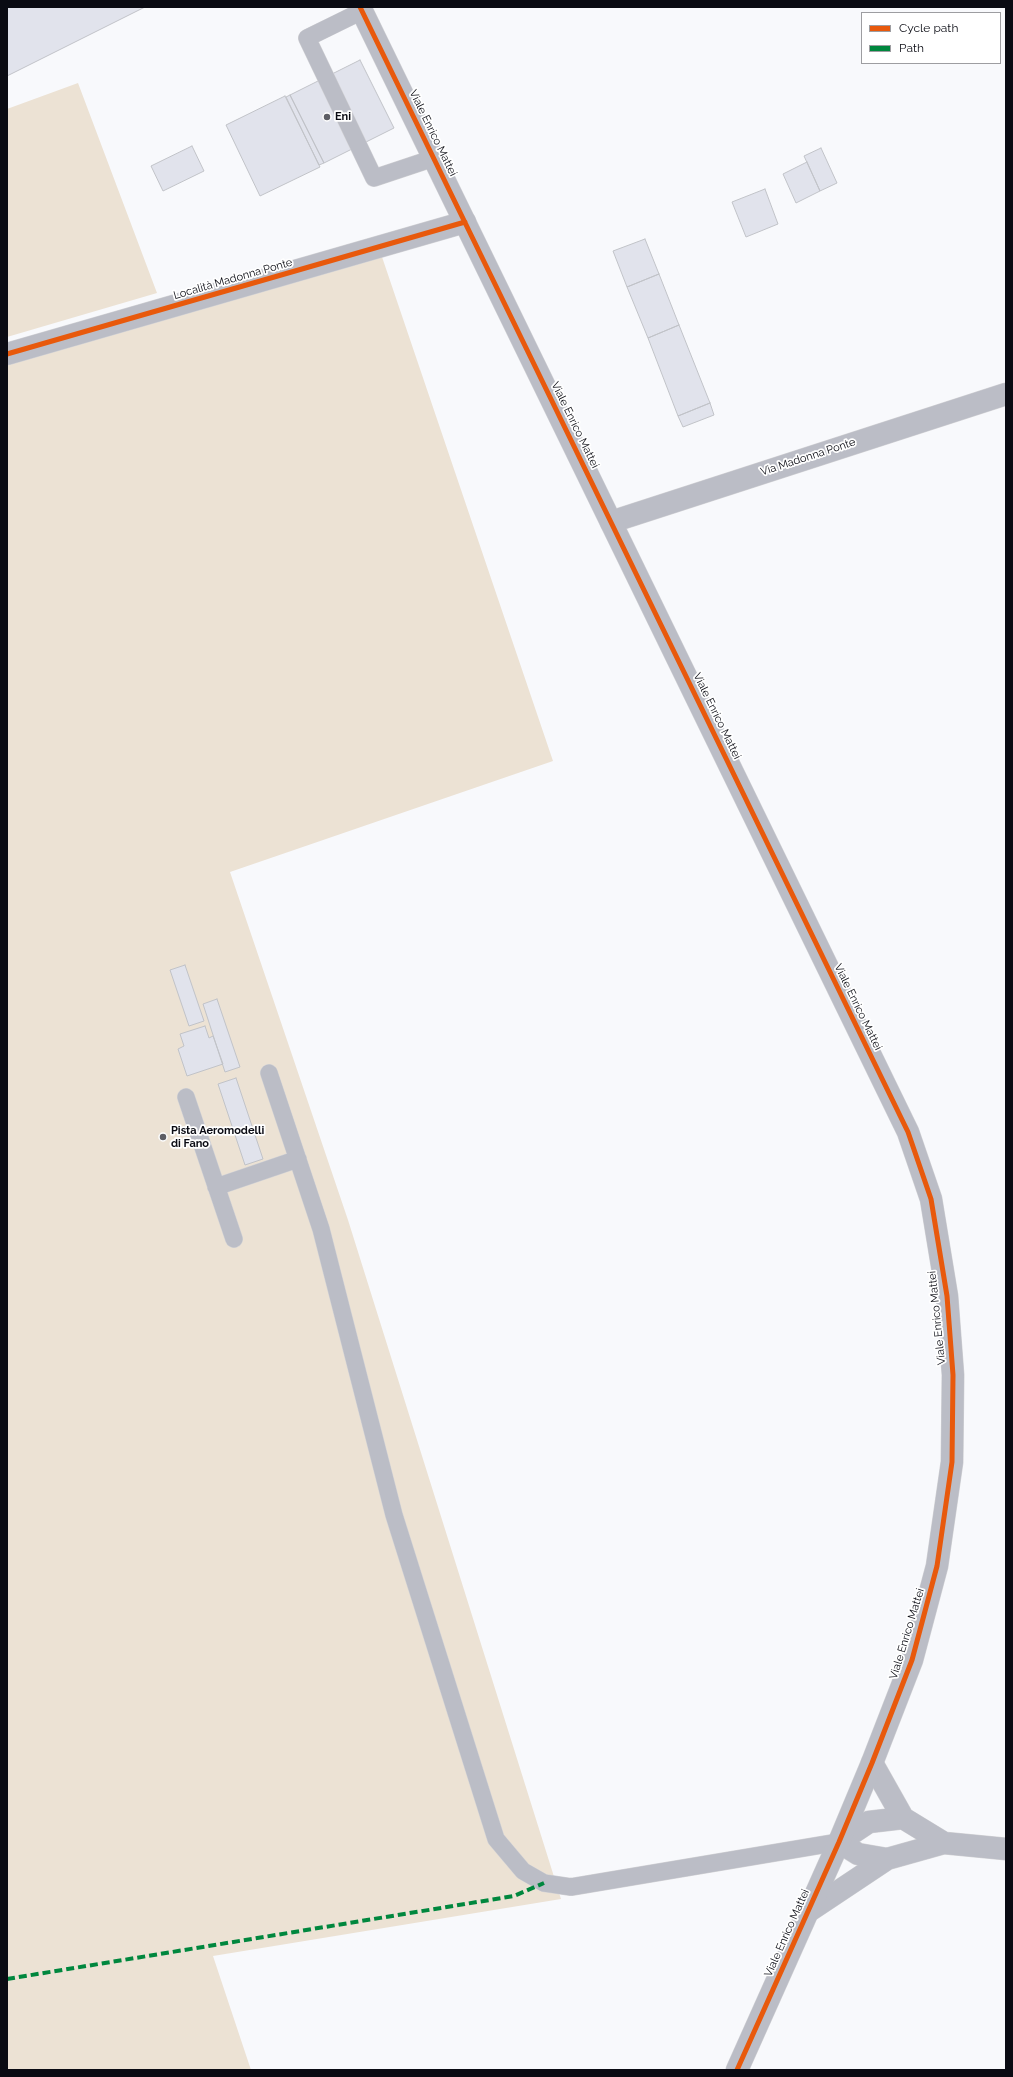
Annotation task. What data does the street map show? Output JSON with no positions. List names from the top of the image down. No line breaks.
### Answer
{"streets":{"street":["Viale Enrico Mattei","Località Madonna Ponte","Via Madonna Ponte"]},"crossings":[["Viale Enrico Mattei","Località Madonna Ponte"],["Viale Enrico Mattei","Via Madonna Ponte"]],"places":["Eni","Pista Aeromodelli di Fano"],"legend":["Cycle path","Path"]}
